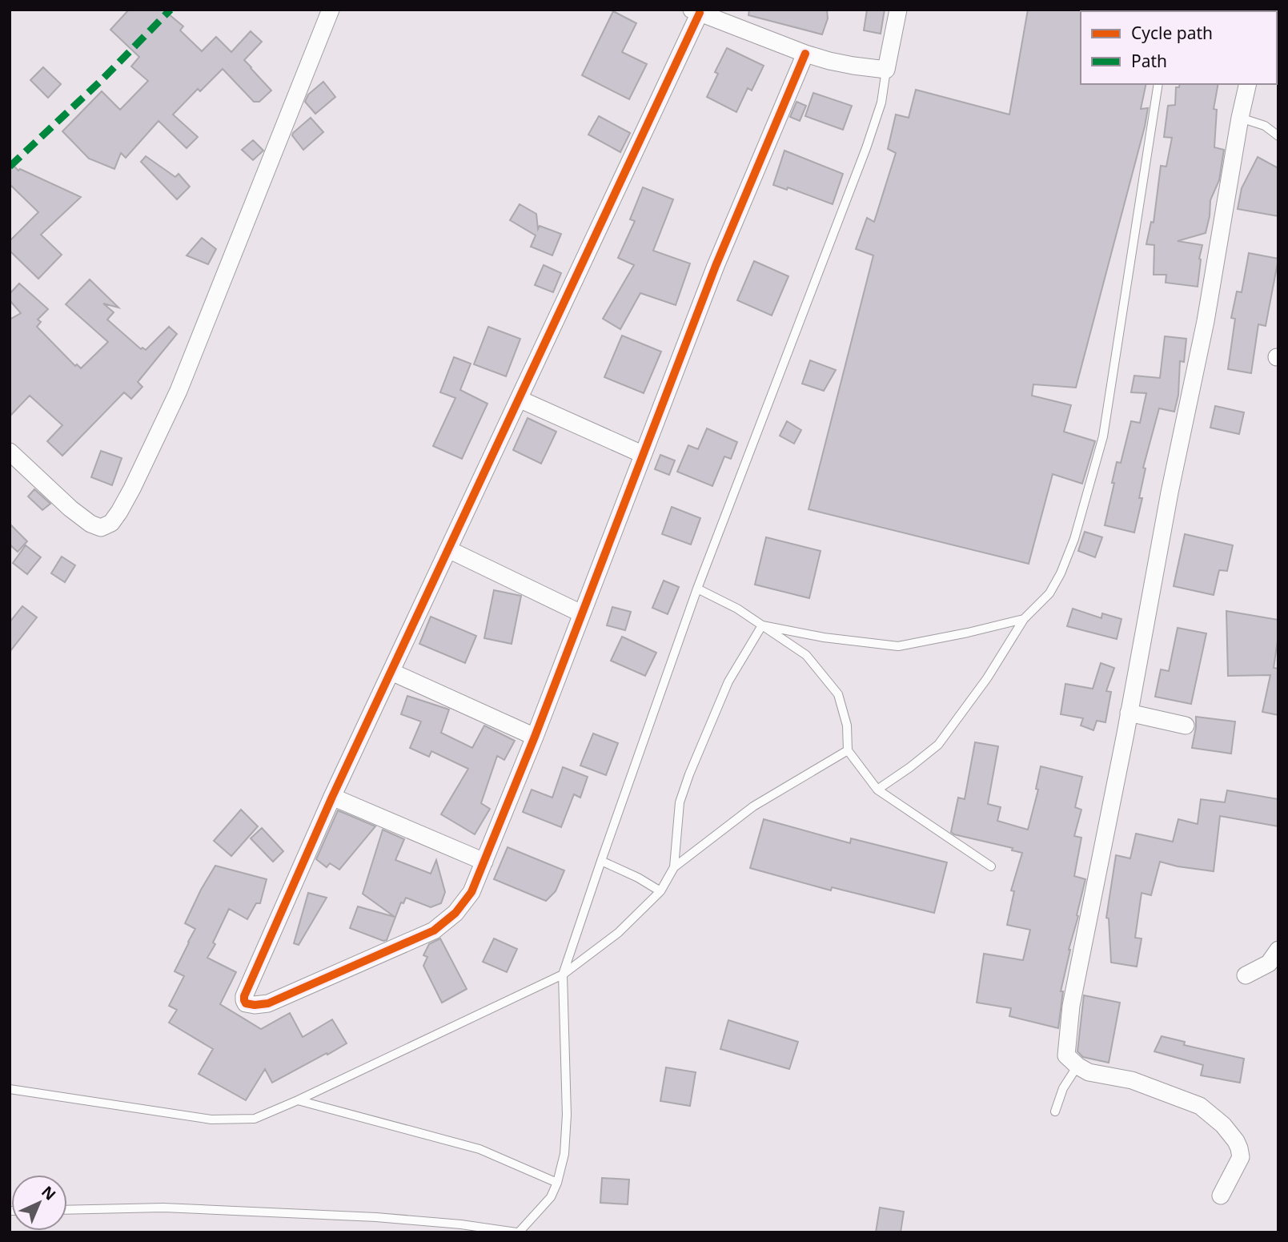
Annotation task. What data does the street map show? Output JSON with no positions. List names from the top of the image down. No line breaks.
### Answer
{"legend":["Cycle path","Path"],"north":"top right"}
